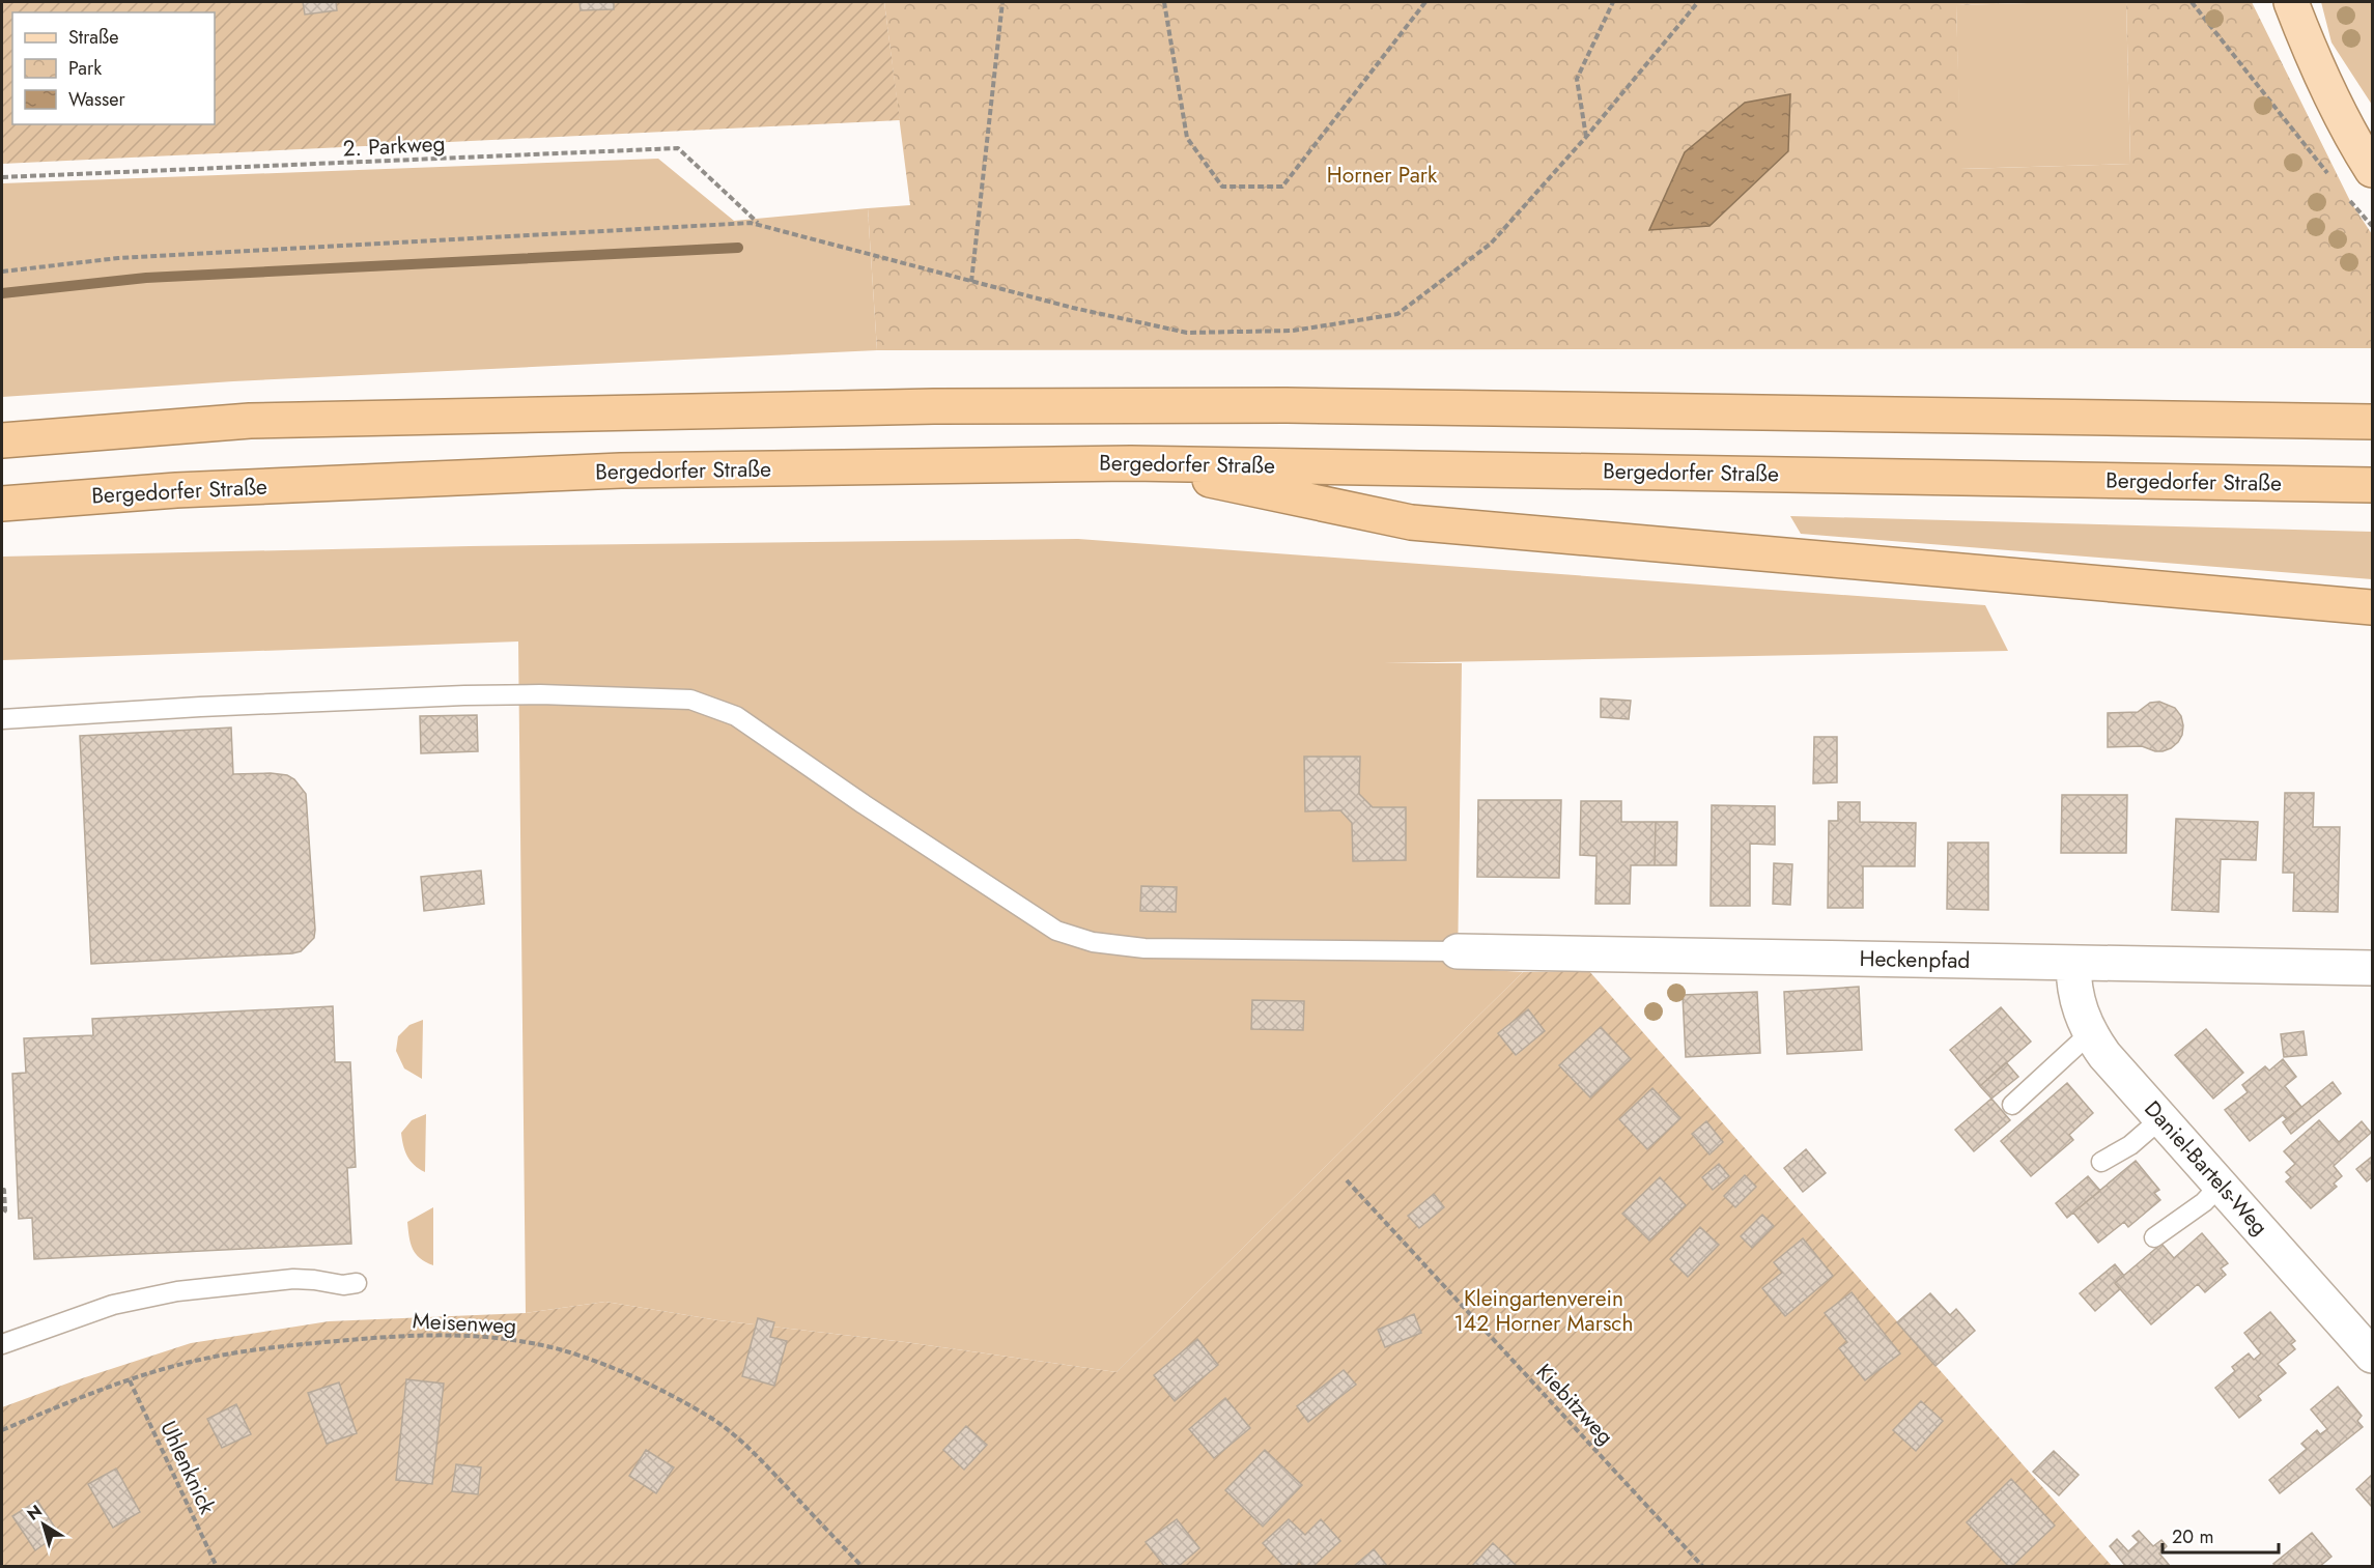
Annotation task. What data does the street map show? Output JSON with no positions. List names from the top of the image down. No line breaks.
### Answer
{"streets":{"highway":["Bergedorfer Straße"],"street":["Heckenpfad","Daniel-Bartels-Weg"],"path":["2. Parkweg","Meisenweg","Kiebitzweg","Uhlenknick"]},"crossings":[["Heckenpfad","Daniel-Bartels-Weg"],["Meisenweg","Uhlenknick"]],"parks":["Horner Park","Kleingartenverein 142 Horner Marsch"],"legend":["Straße","Park","Wasser"],"scale_bar":"20 m","north":"top left"}
